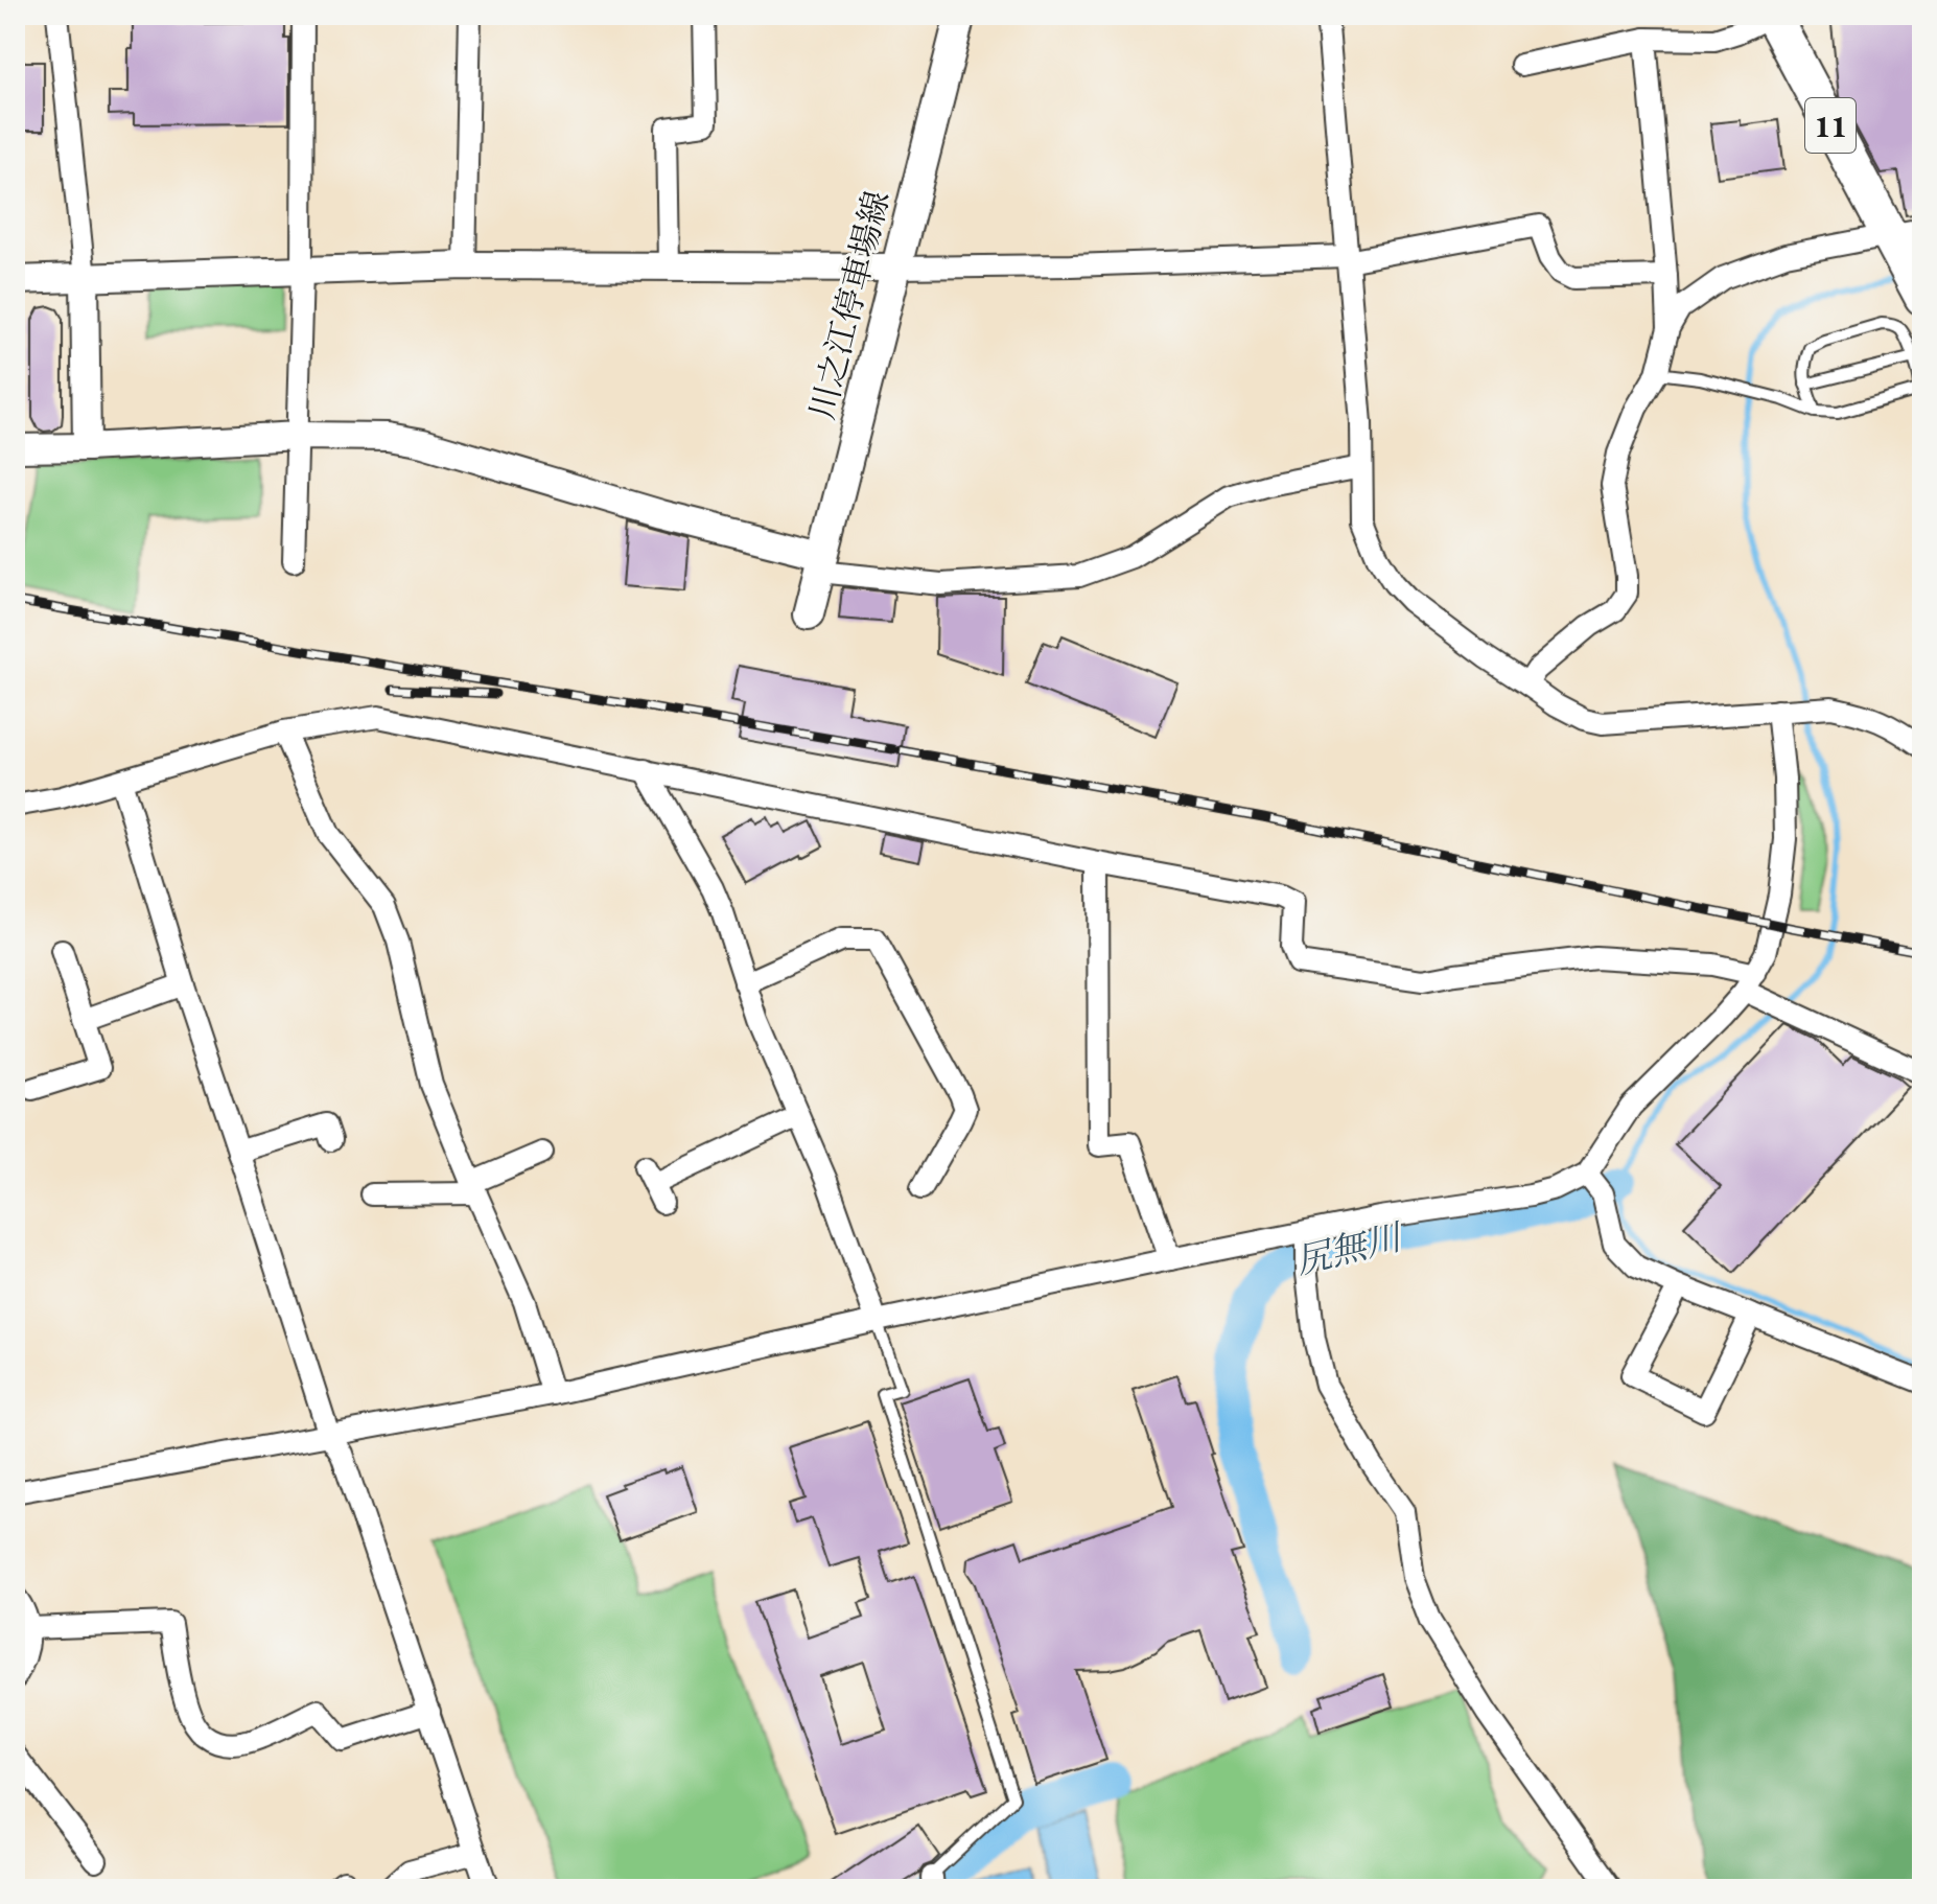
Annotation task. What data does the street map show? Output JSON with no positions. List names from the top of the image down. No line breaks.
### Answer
{"streets":{"highway":["11"],"main road":["川之江停車場線"]},"water":["尻無川"]}
